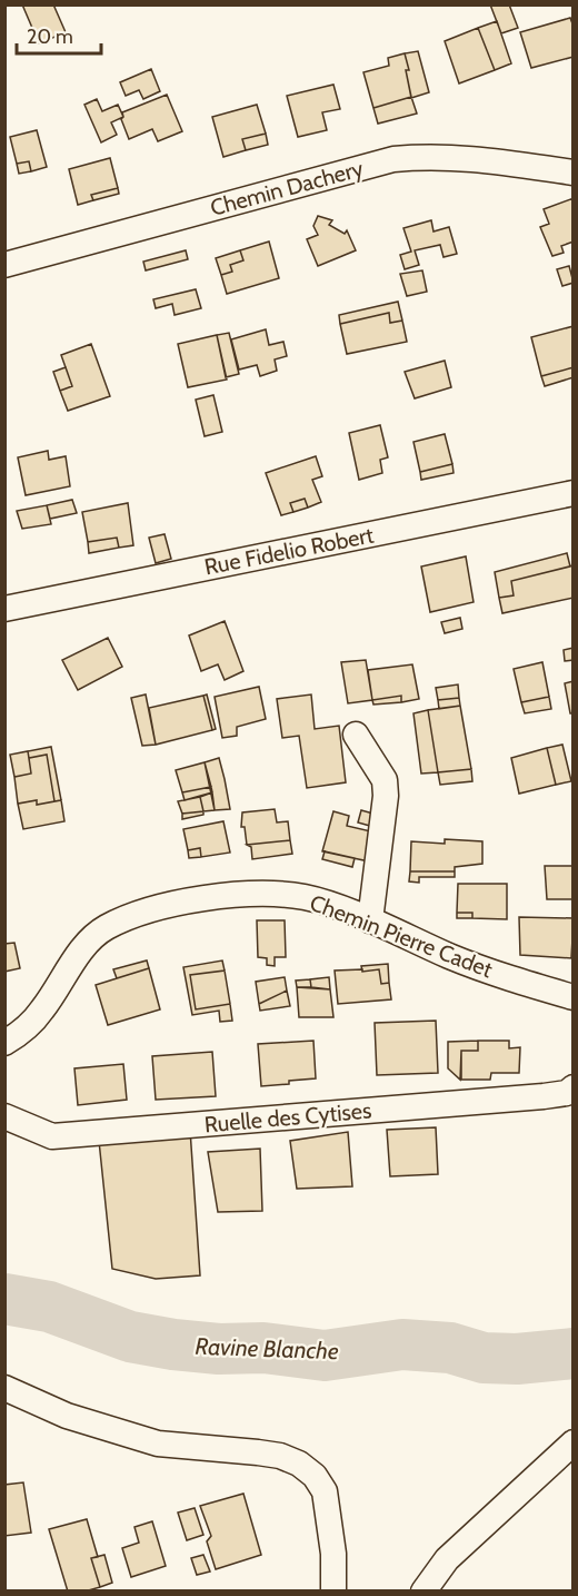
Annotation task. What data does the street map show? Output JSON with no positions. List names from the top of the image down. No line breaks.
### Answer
{"streets":{"street":["Chemin Dachery","Rue Fidelio Robert","Chemin Pierre Cadet","Ruelle des Cytises"]},"water":["Ravine Blanche"],"scale_bar":"20 m"}
